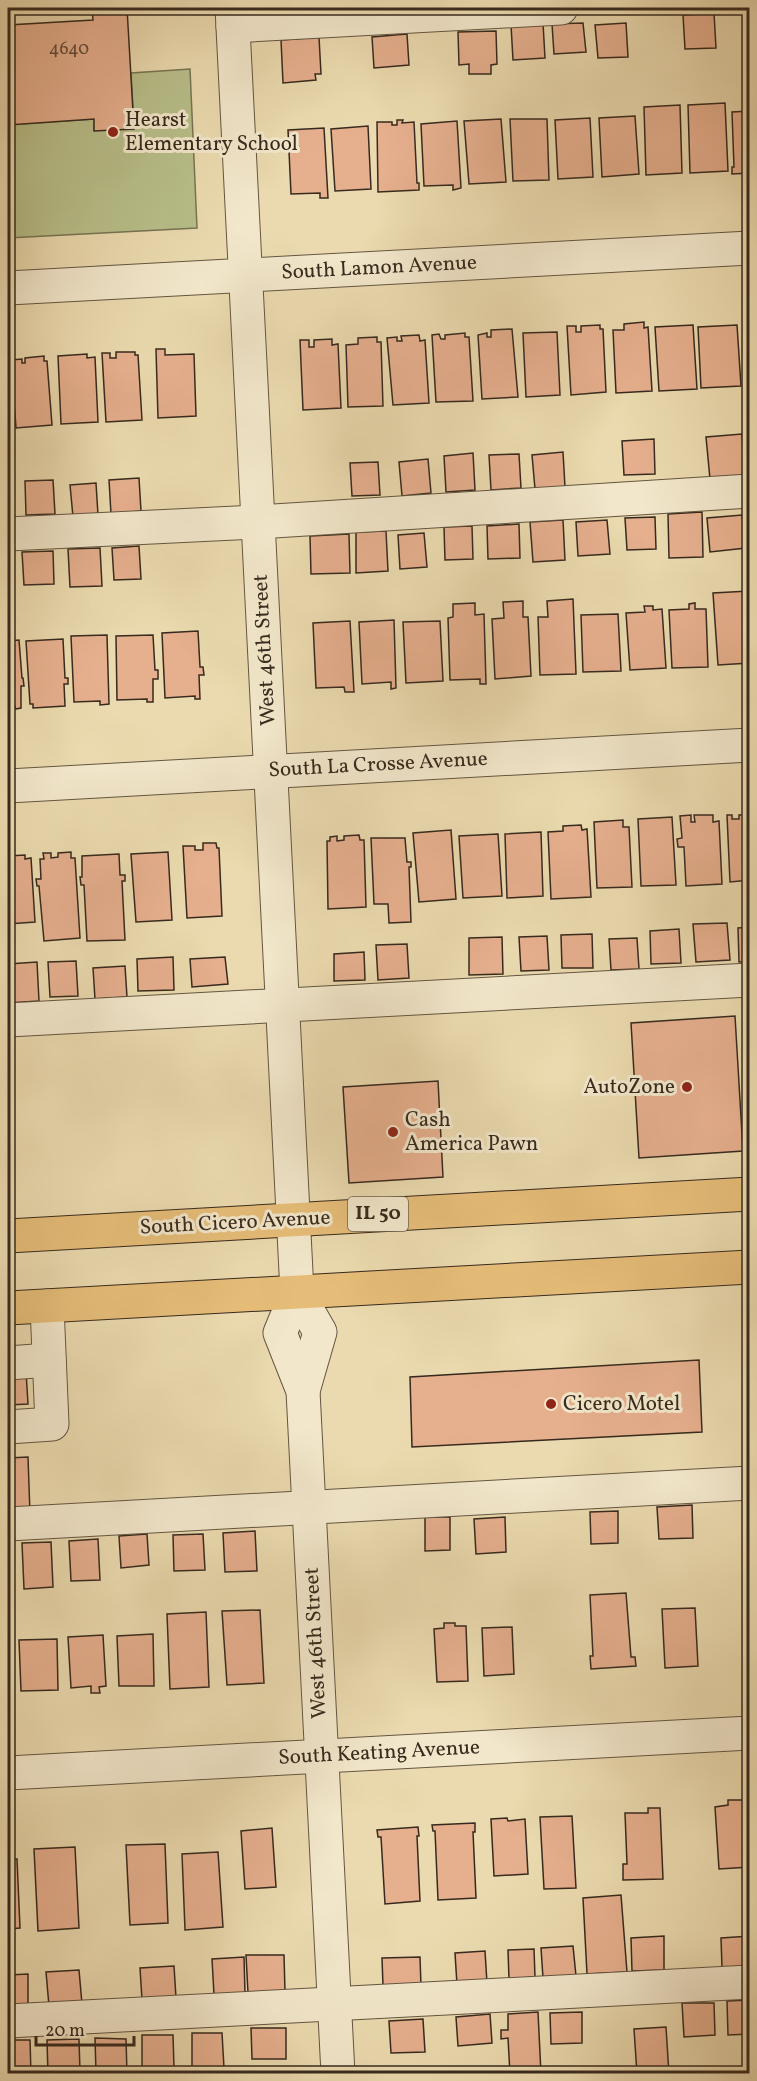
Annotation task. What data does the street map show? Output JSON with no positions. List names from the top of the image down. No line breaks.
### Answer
{"streets":{"main road":["IL 50","South Cicero Avenue"],"street":["South Lamon Avenue","West 46th Street","South La Crosse Avenue","South Keating Avenue"]},"crossings":[["South Lamon Avenue","West 46th Street"],["West 46th Street","South La Crosse Avenue"],["West 46th Street","South Cicero Avenue"],["West 46th Street","South Keating Avenue"]],"places":["Hearst Elementary School","AutoZone","Cash America Pawn","Cicero Motel"],"house_numbers":["4640"],"scale_bar":"20 m"}
